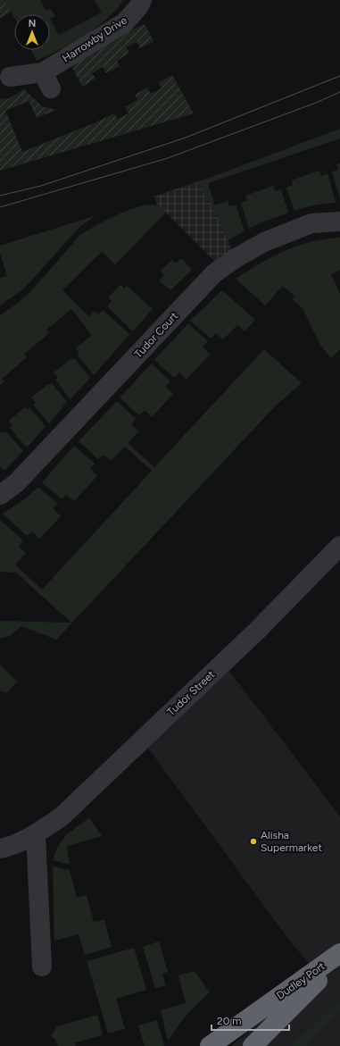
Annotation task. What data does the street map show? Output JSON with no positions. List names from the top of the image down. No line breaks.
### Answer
{"streets":{"highway":["Dudley Port"],"street":["Harrowby Drive","Tudor Court","Tudor Street"]},"places":["Alisha Supermarket"],"scale_bar":"20 m","north":"top"}
